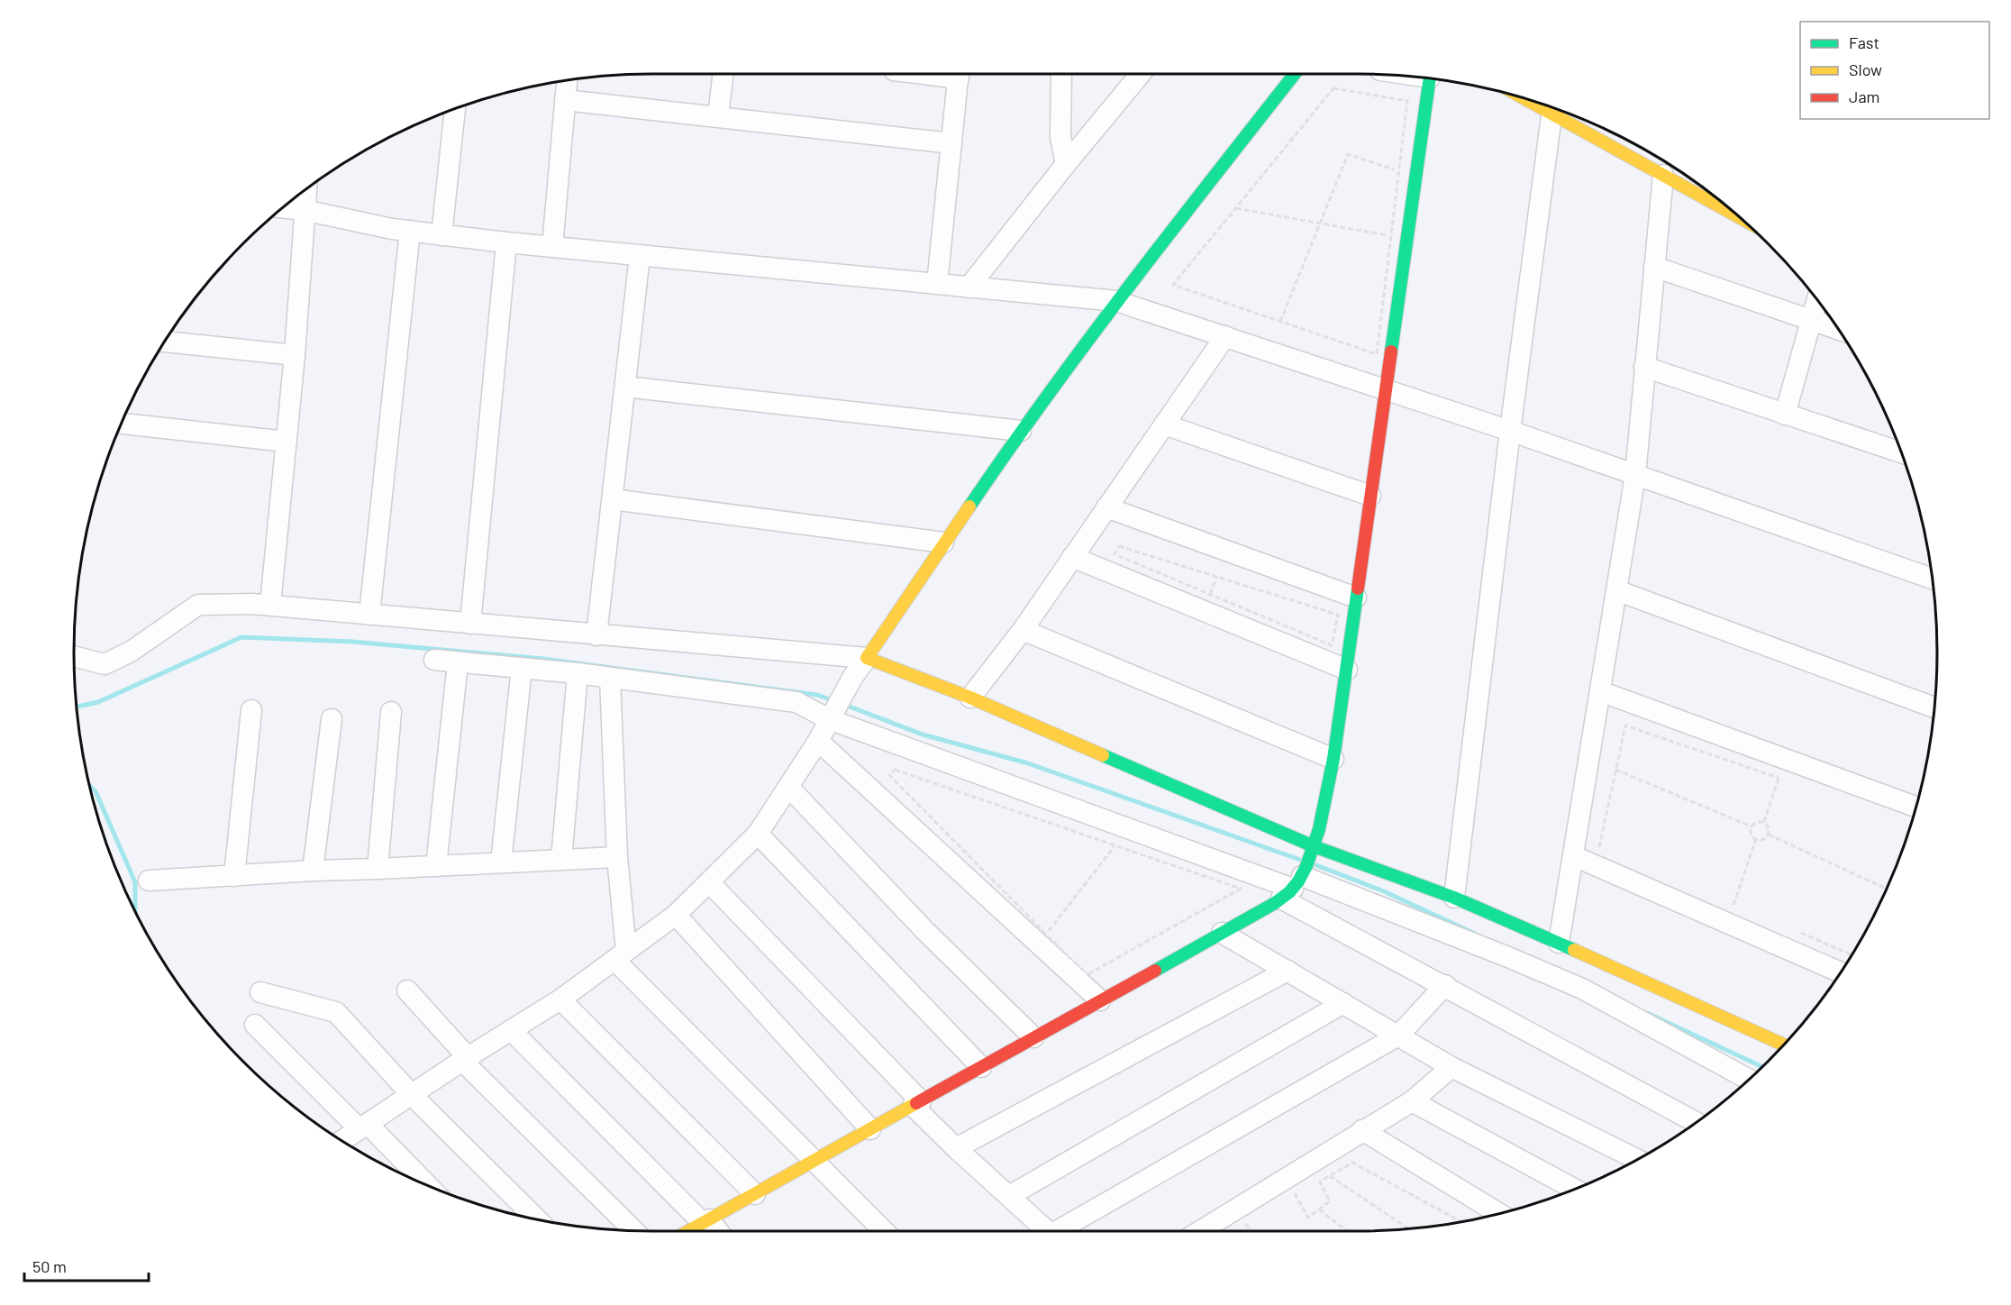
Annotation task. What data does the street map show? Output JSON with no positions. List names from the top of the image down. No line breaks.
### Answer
{"legend":["Fast","Slow","Jam"],"scale_bar":"50 m"}
